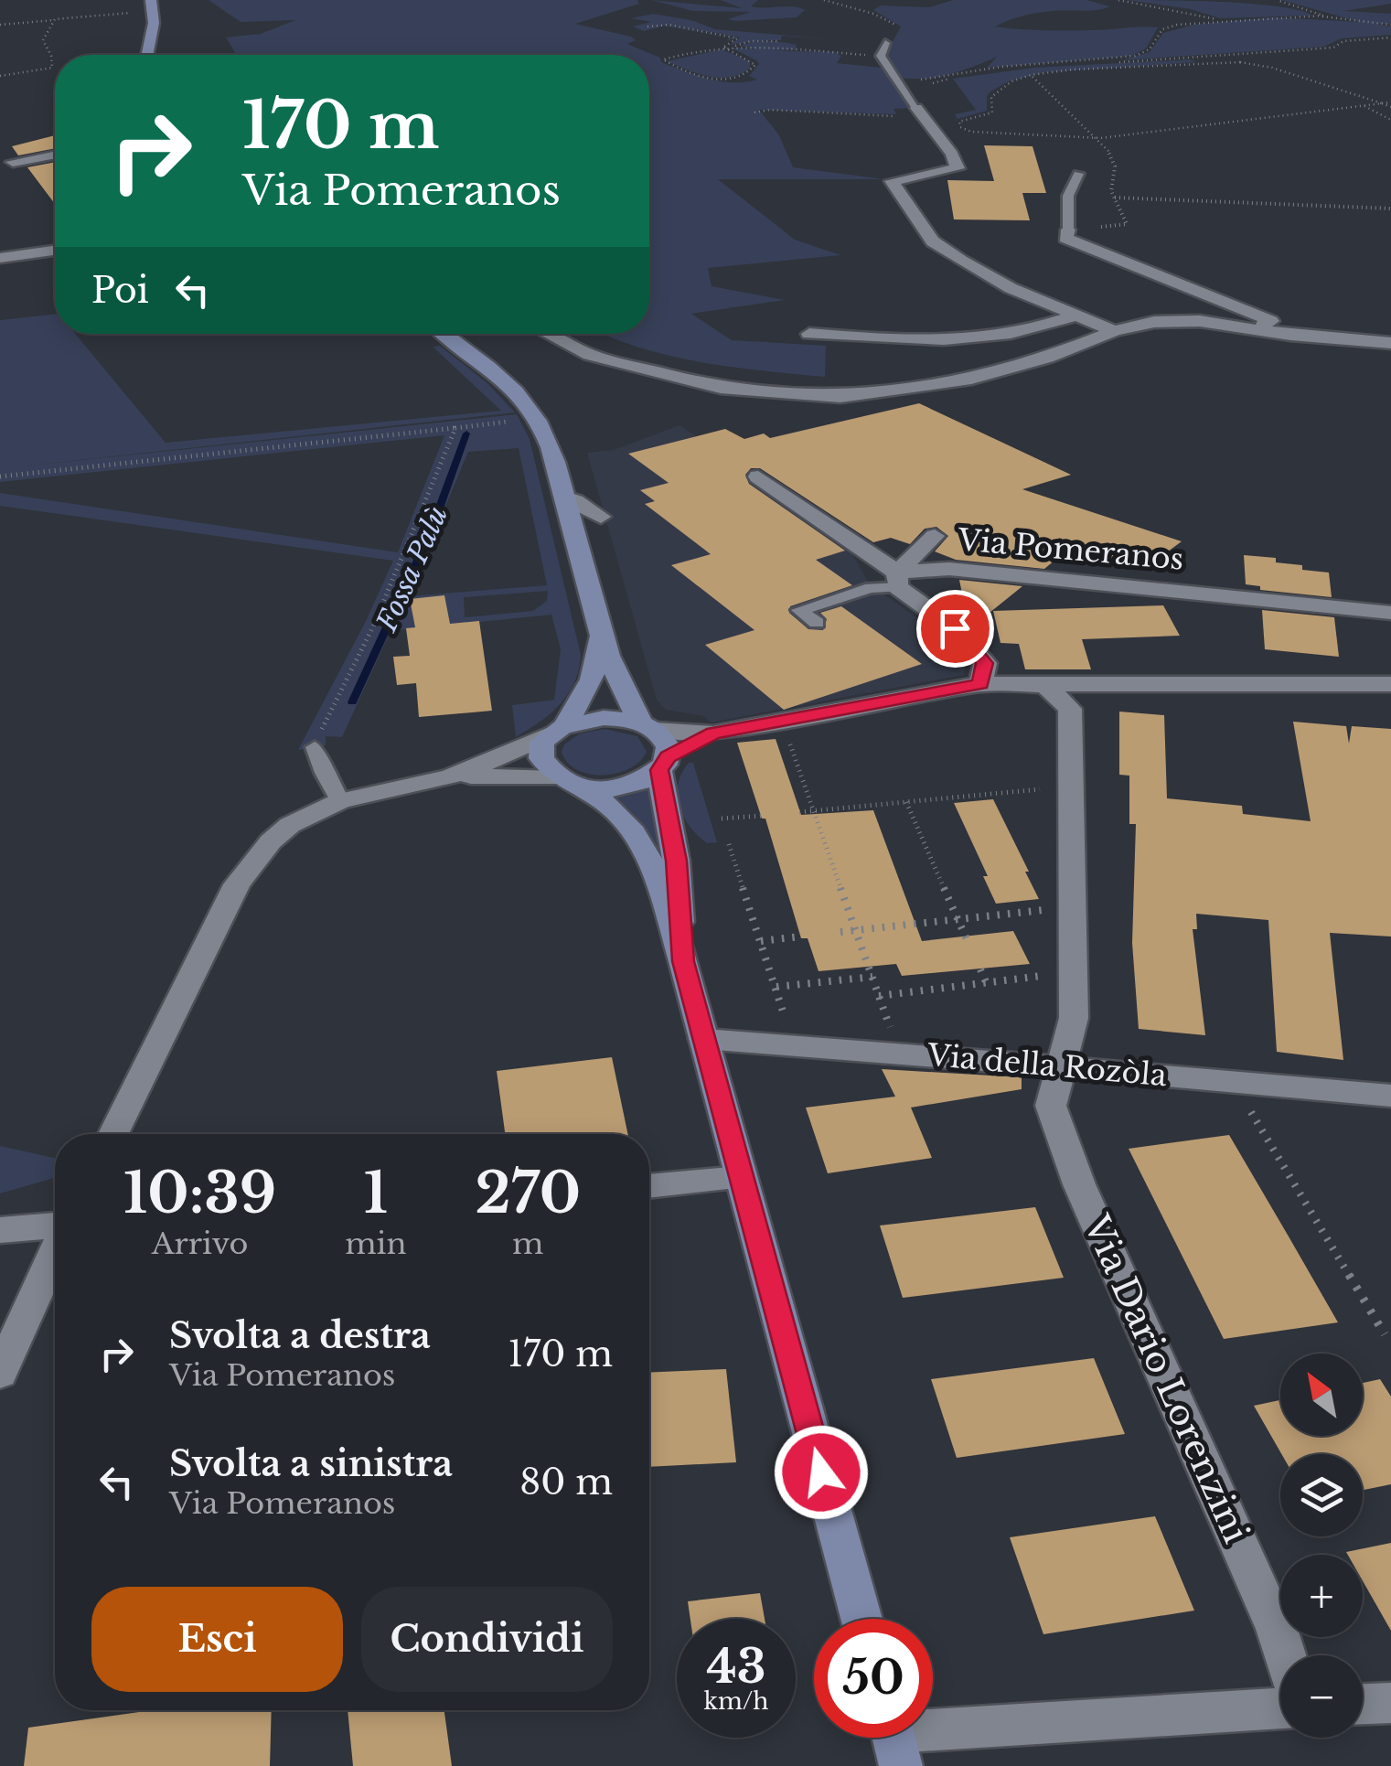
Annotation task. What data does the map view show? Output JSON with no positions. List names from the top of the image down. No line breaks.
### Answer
{"streets":{"street":["Via Pomeranos","Via della Rozòla","Via Dario Lorenzini"]},"crossings":[["Via della Rozòla","Via Dario Lorenzini"]],"water":["Fossa Palù"],"north":"top left","page":{"turn":["170 m","Via Pomeranos"],"then":"Poi","eta":["10:39","Arrivo","1","min","270","m"],"list":[{"name":"Svolta a destra","note":"Via Pomeranos","value":"170 m"},{"name":"Svolta a sinistra","note":"Via Pomeranos","value":"80 m"}],"map_buttons":["+","−"],"buttons":["Esci","Condividi"],"speed":"43 km/h","limit":"50"}}
